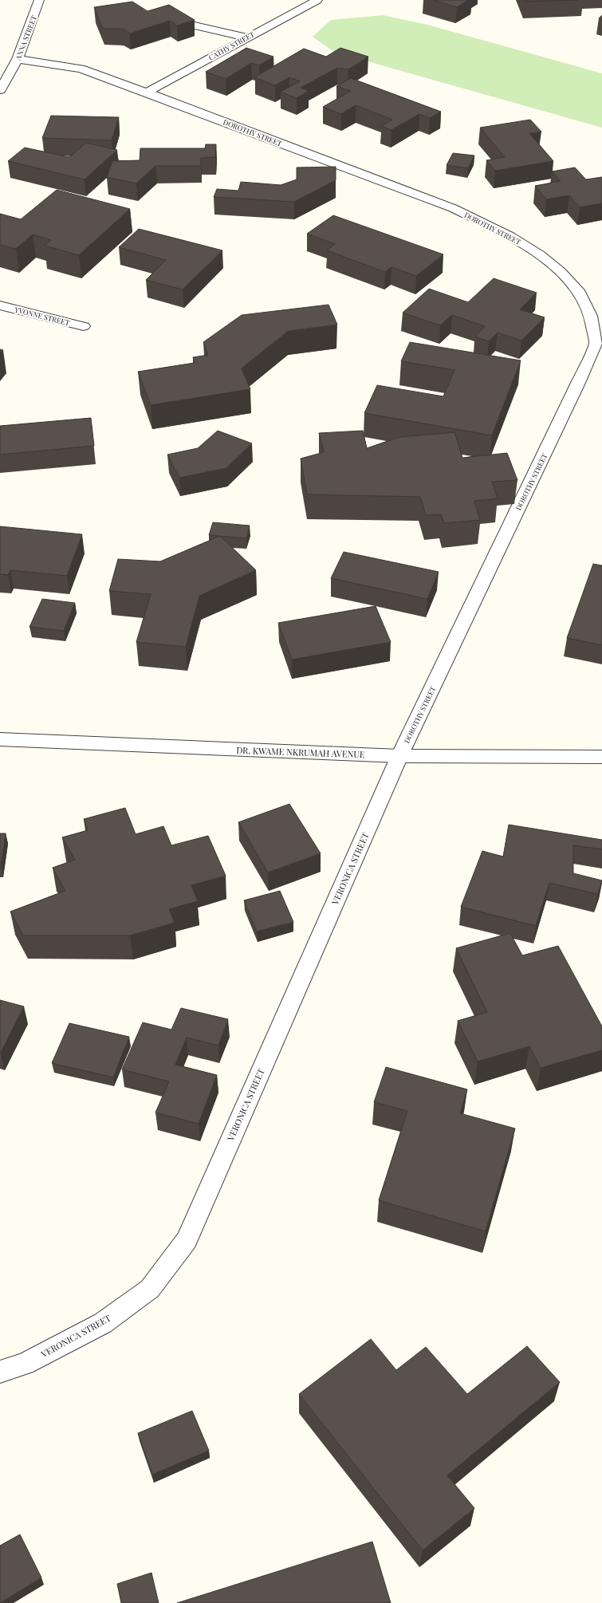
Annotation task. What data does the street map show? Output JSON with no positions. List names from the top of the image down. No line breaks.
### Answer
{"streets":{"street":["ANNA STREET","CATHY STREET","DOROTHY STREET","YVONNE STREET","DR. KWAME NKRUMAH AVENUE","VERONICA STREET"]},"crossings":[["ANNA STREET","DOROTHY STREET"],["CATHY STREET","DOROTHY STREET"],["DOROTHY STREET","DR. KWAME NKRUMAH AVENUE"],["DOROTHY STREET","VERONICA STREET"],["DR. KWAME NKRUMAH AVENUE","VERONICA STREET"]]}
